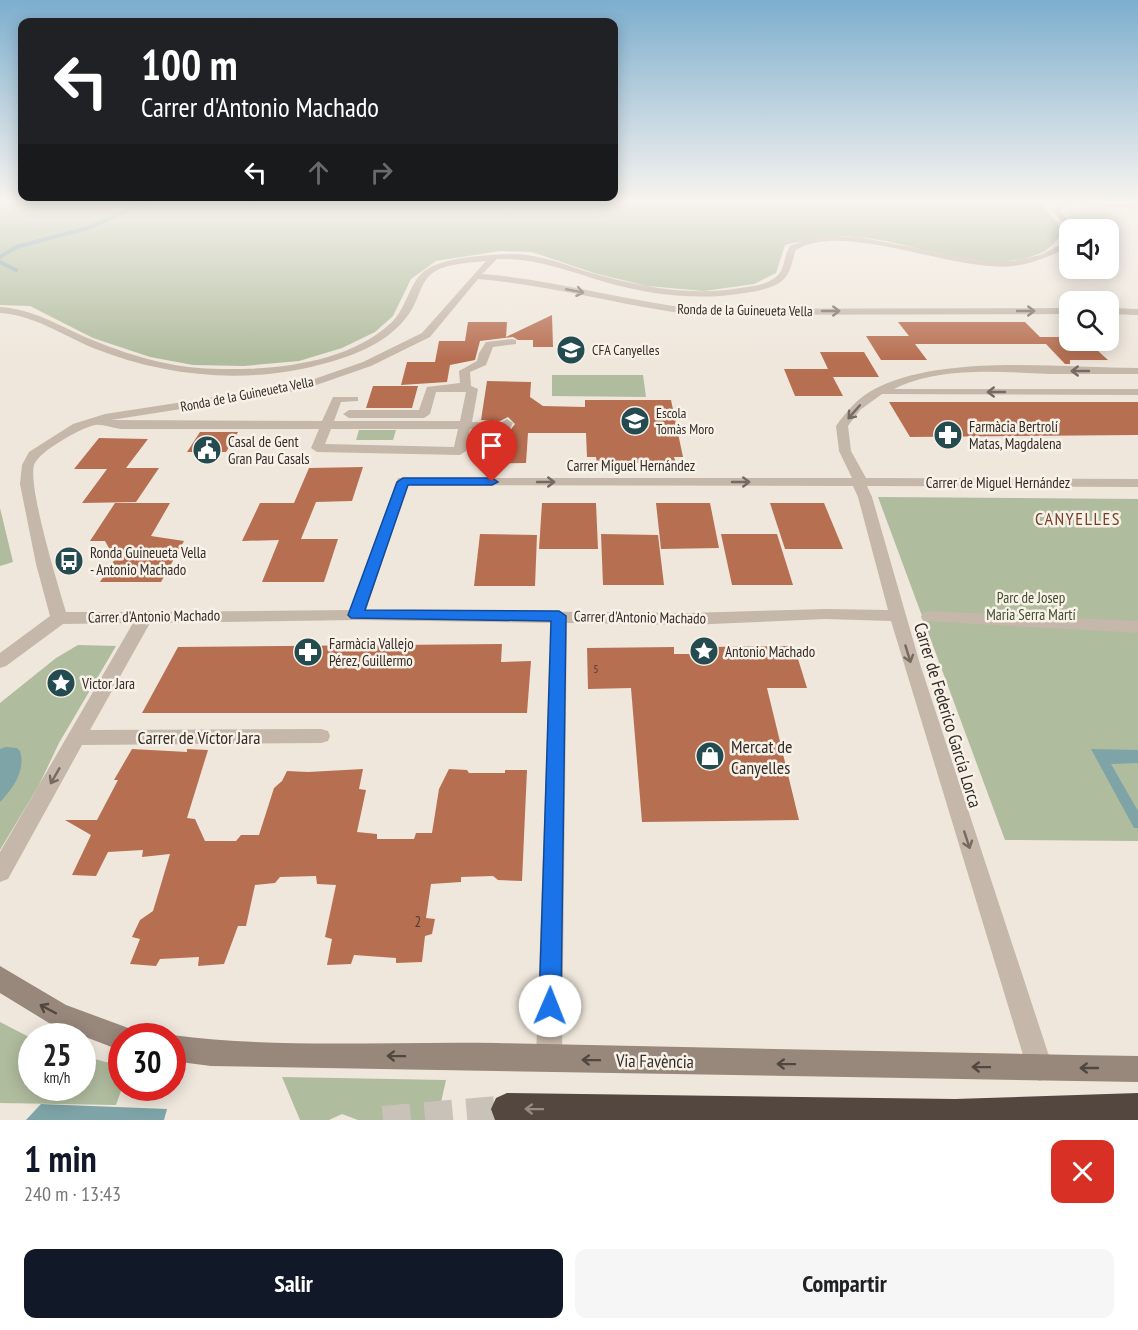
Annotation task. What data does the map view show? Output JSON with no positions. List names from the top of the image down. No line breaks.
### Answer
{"streets":{"street":["Ronda de la Guineueta Vella","Carrer Miguel Hernández","Carrer de Miguel Hernández","Carrer d'Antonio Machado","Carrer de Federico García Lorca","Carrer de Víctor Jara","Via Favència"]},"crossings":[["Ronda de la Guineueta Vella","Carrer d'Antonio Machado"],["Carrer Miguel Hernández","Carrer de Miguel Hernández"],["Carrer Miguel Hernández","Carrer d'Antonio Machado"],["Carrer Miguel Hernández","Carrer de Federico García Lorca"],["Carrer de Miguel Hernández","Carrer de Federico García Lorca"],["Carrer d'Antonio Machado","Carrer de Federico García Lorca"],["Carrer de Federico García Lorca","Via Favència"]],"one_way":["Via Favència"],"districts":["CANYELLES"],"parks":["Parc de Josep Maria Serra Martí"],"places":{"school or university":["CFA Canyelles","Escola Tomàs Moro"],"pharmacy":["Farmàcia Bertrolí Matas, Magdalena","Farmàcia Vallejo Pérez, Guillermo"],"public building":["Casal de Gent Gran Pau Casals"],"bus stop":["Ronda Guineueta Vella - Antonio Machado"],"place":["Antonio Machado","Victor Jara"],"shop":["Mercat de Canyelles"]},"house_numbers":["5","2"],"page":{"turn":["100 m","Carrer d'Antonio Machado"],"speed":"25 km/h","limit":"30","heading":["1 min","240 m · 13:43"],"buttons":["Salir","Compartir"]}}
